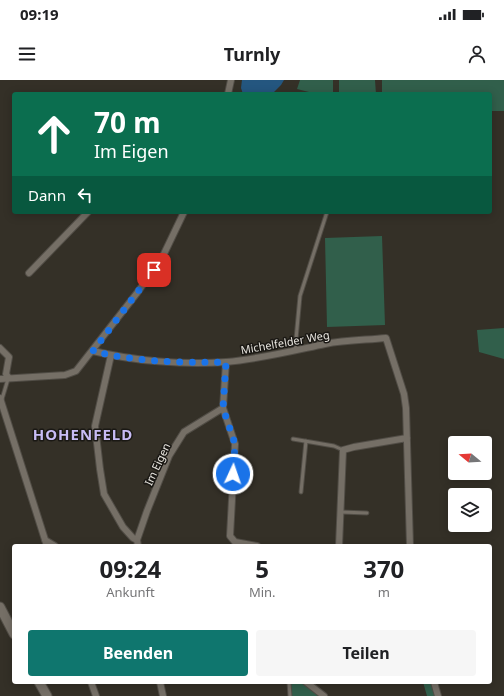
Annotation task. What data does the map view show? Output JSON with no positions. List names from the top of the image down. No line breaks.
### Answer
{"streets":{"street":["Michelfelder Weg","Im Eigen"]},"districts":["HOHENFELD"],"north":"left","page":{"status":"09:19","header":"Turnly","turn":["70 m","Im Eigen"],"then":"Dann","eta":["09:24","Ankunft","5","Min.","370","m"],"buttons":["Beenden","Teilen"]}}
